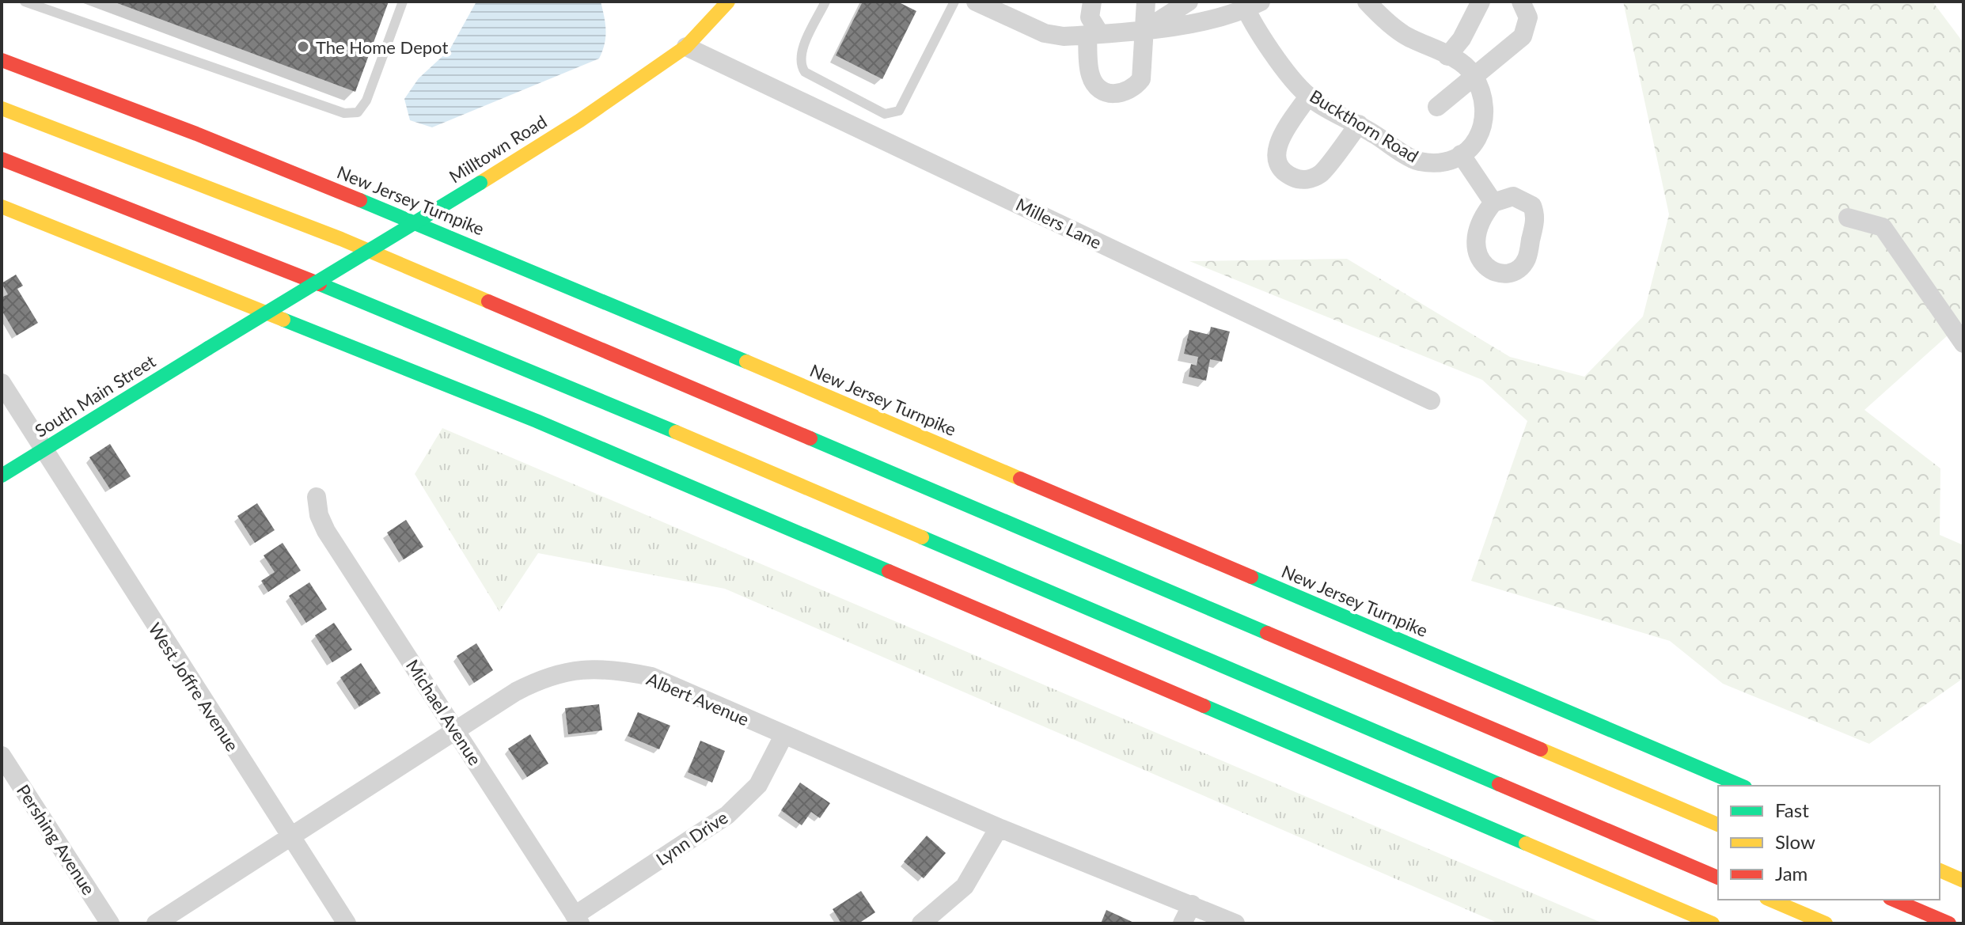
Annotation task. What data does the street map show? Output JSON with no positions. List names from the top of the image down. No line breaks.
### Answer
{"streets":{"main road":["Milltown Road","New Jersey Turnpike","South Main Street"],"street":["Buckthorn Road","Millers Lane","West Joffre Avenue","Albert Avenue","Michael Avenue","Lynn Drive","Pershing Avenue"]},"crossings":[["Milltown Road","Millers Lane"],["Milltown Road","South Main Street"],["South Main Street","West Joffre Avenue"],["West Joffre Avenue","Albert Avenue"],["Albert Avenue","Michael Avenue"],["Albert Avenue","Lynn Drive"],["Michael Avenue","Lynn Drive"]],"places":["The Home Depot"],"legend":["Fast","Slow","Jam"]}
